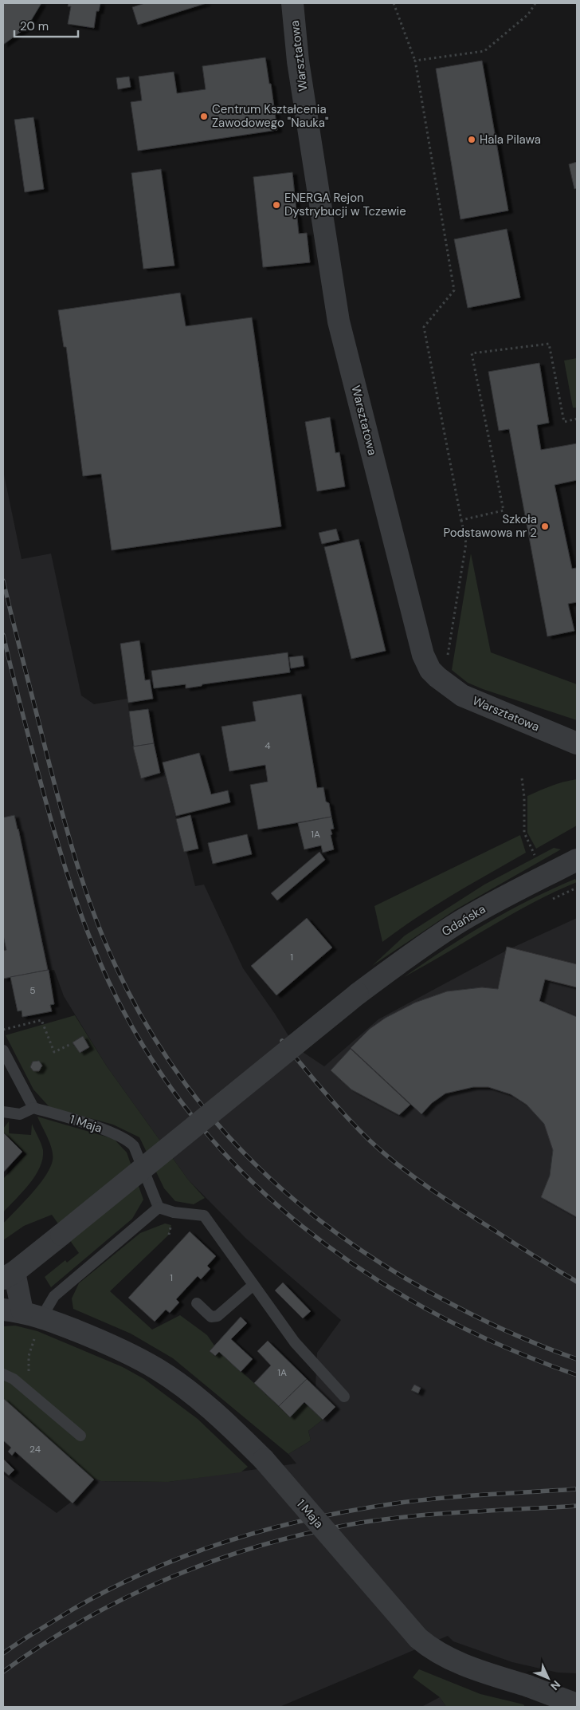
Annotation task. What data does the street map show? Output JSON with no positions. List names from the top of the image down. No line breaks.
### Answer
{"streets":{"street":["Warsztatowa","Gdańska","1 Maja"]},"places":["Centrum Kształcenia Zawodowego \"Nauka\"","Hala Pilawa","ENERGA Rejon Dystrybucji w Tczewie","Szkoła Podstawowa nr 2"],"house_numbers":["4","1A","1","5","1","1A","24"],"scale_bar":"20 m","north":"bottom right"}
